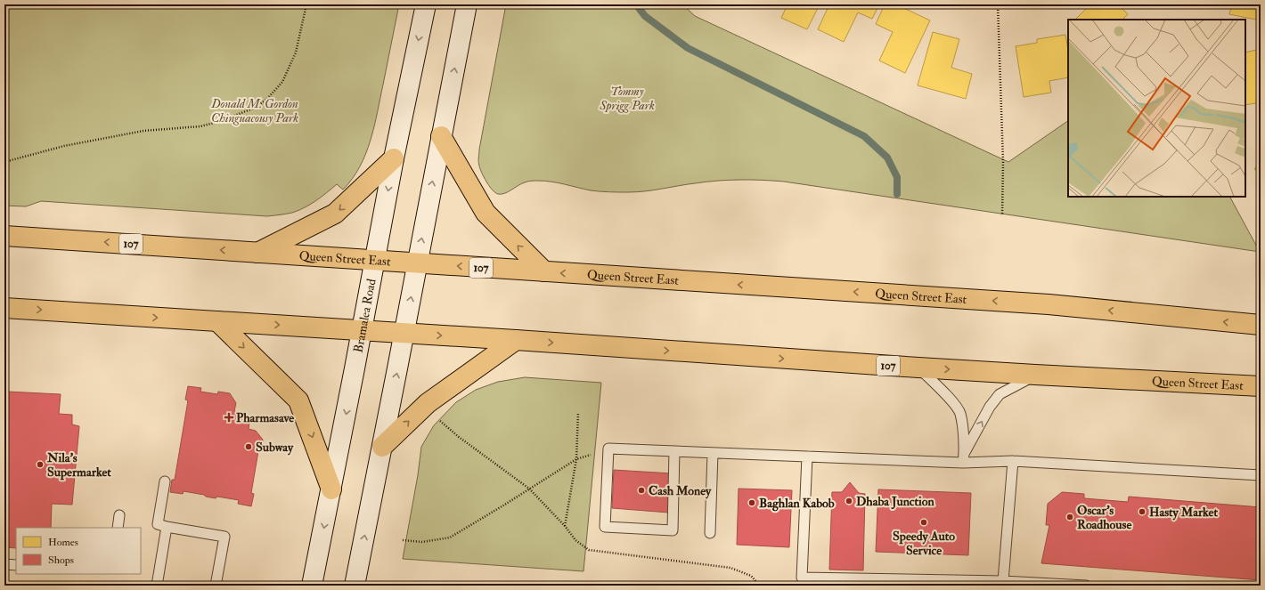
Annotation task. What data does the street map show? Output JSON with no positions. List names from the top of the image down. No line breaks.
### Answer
{"streets":{"main road":["107","Queen Street East","Bramalea Road"]},"crossings":[["Queen Street East","Bramalea Road"]],"parks":["Tommy Sprigg Park","Donald M. Gordon Chinguacousy Park"],"places":{"health":["Pharmasave"],"other":["Subway","Nila’s Supermarket","Cash Money","Dhaba Junction","Baghlan Kabob","Hasty Market","Oscar's Roadhouse","Speedy Auto Service"]},"legend":["Homes","Shops"]}
